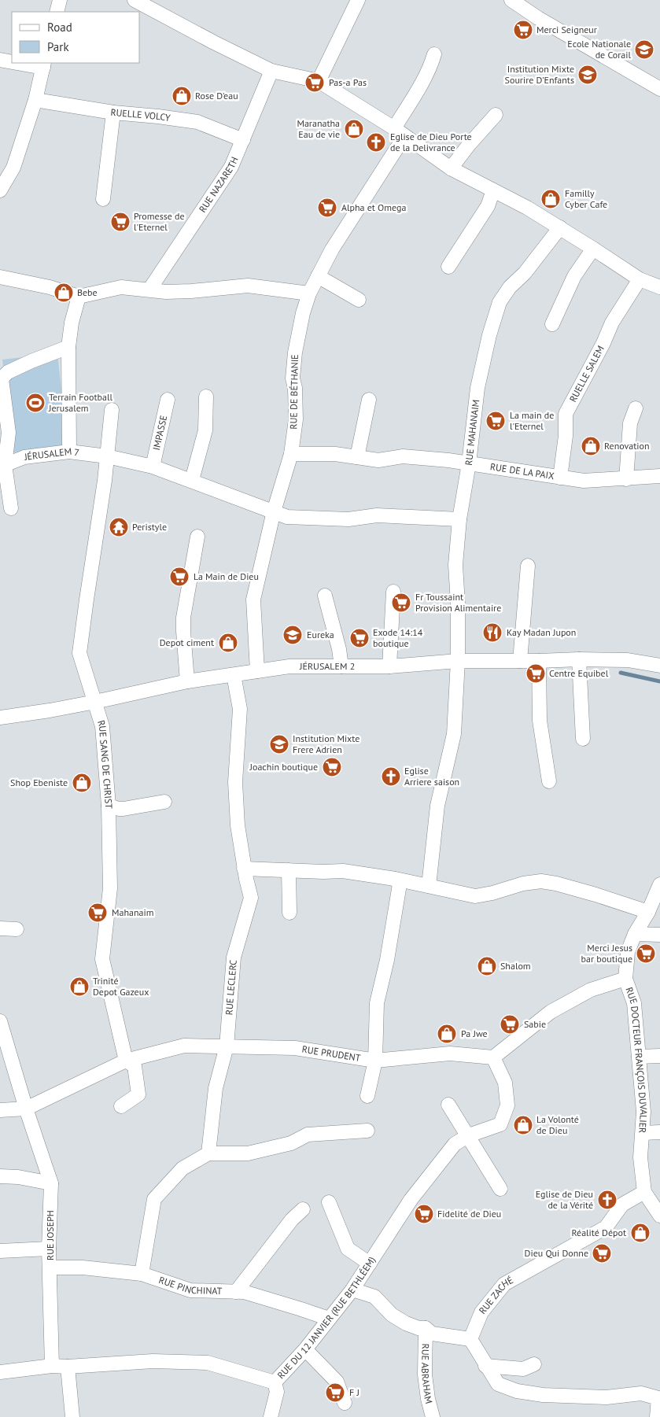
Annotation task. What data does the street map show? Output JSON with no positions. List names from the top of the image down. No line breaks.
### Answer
{"streets":{"street":["RUELLE VOLCY","RUE NAZARETH","RUELLE SALEM","RUE DE BÉTHANIE","IMPASSE","RUE MAHANAIM","JÉRUSALEM 7","RUE DE LA PAIX","JÉRUSALEM 2","RUE SANG DE CHRIST","RUE LECLERC","RUE PRUDENT","RUE DOCTEUR FRANÇOIS DUVALIER","RUE JOSEPH","RUE PINCHINAT","RUE ZACHÉ","RUE DU 12 JANVIER (RUE BETHLÉEM)","RUE ABRAHAM"]},"crossings":[["RUELLE VOLCY","RUE NAZARETH"],["RUELLE SALEM","RUE DE LA PAIX"],["RUE DE BÉTHANIE","JÉRUSALEM 7"],["RUE DE BÉTHANIE","RUE DE LA PAIX"],["RUE DE BÉTHANIE","JÉRUSALEM 2"],["IMPASSE","JÉRUSALEM 7"],["RUE MAHANAIM","JÉRUSALEM 7"],["RUE MAHANAIM","RUE DE LA PAIX"],["RUE MAHANAIM","JÉRUSALEM 2"],["JÉRUSALEM 7","RUE SANG DE CHRIST"],["JÉRUSALEM 2","RUE SANG DE CHRIST"],["JÉRUSALEM 2","RUE LECLERC"],["RUE SANG DE CHRIST","RUE PRUDENT"],["RUE LECLERC","RUE PRUDENT"],["RUE PRUDENT","RUE JOSEPH"],["RUE PRUDENT","RUE DU 12 JANVIER (RUE BETHLÉEM)"],["RUE DOCTEUR FRANÇOIS DUVALIER","RUE ZACHÉ"],["RUE JOSEPH","RUE PINCHINAT"],["RUE JOSEPH","RUE DU 12 JANVIER (RUE BETHLÉEM)"],["RUE PINCHINAT","RUE DU 12 JANVIER (RUE BETHLÉEM)"]],"places":{"supermarket":["Merci Seigneur","Pas-a Pas","Alpha et Omega","Promesse de l'Eternel","La main de l'Eternel","La Main de Dieu","Fr Toussaint Provision Alimentaire","Exode 14:14 boutique","Centre Equibel","Joachin boutique","Mahanaim","Merci Jesus bar boutique","Sabie","Fidelité de Dieu","Dieu Qui Donne","F J"],"school or university":["Ecole Nationale de Corail","Institution Mixte Sourire D'Enfants","Eureka","Institution Mixte Frere Adrien"],"shop":["Rose D'eau","Maranatha Eau de vie","Familly Cyber Cafe","Bebe","Renovation","Depot ciment","Shop Ebeniste","Shalom","Trinité Depot Gazeux","Pa Jwe","La Volonté de Dieu","Réalité Dépot"],"church":["Eglise de Dieu Porte de la Delivrance","Eglise Arriere saison","Eglise de Dieu de la Vérité"],"sports":["Terrain Football Jerusalem"],"temple":["Peristyle"],"restaurant":["Kay Madan Jupon"]},"legend":["Road","Park"]}
